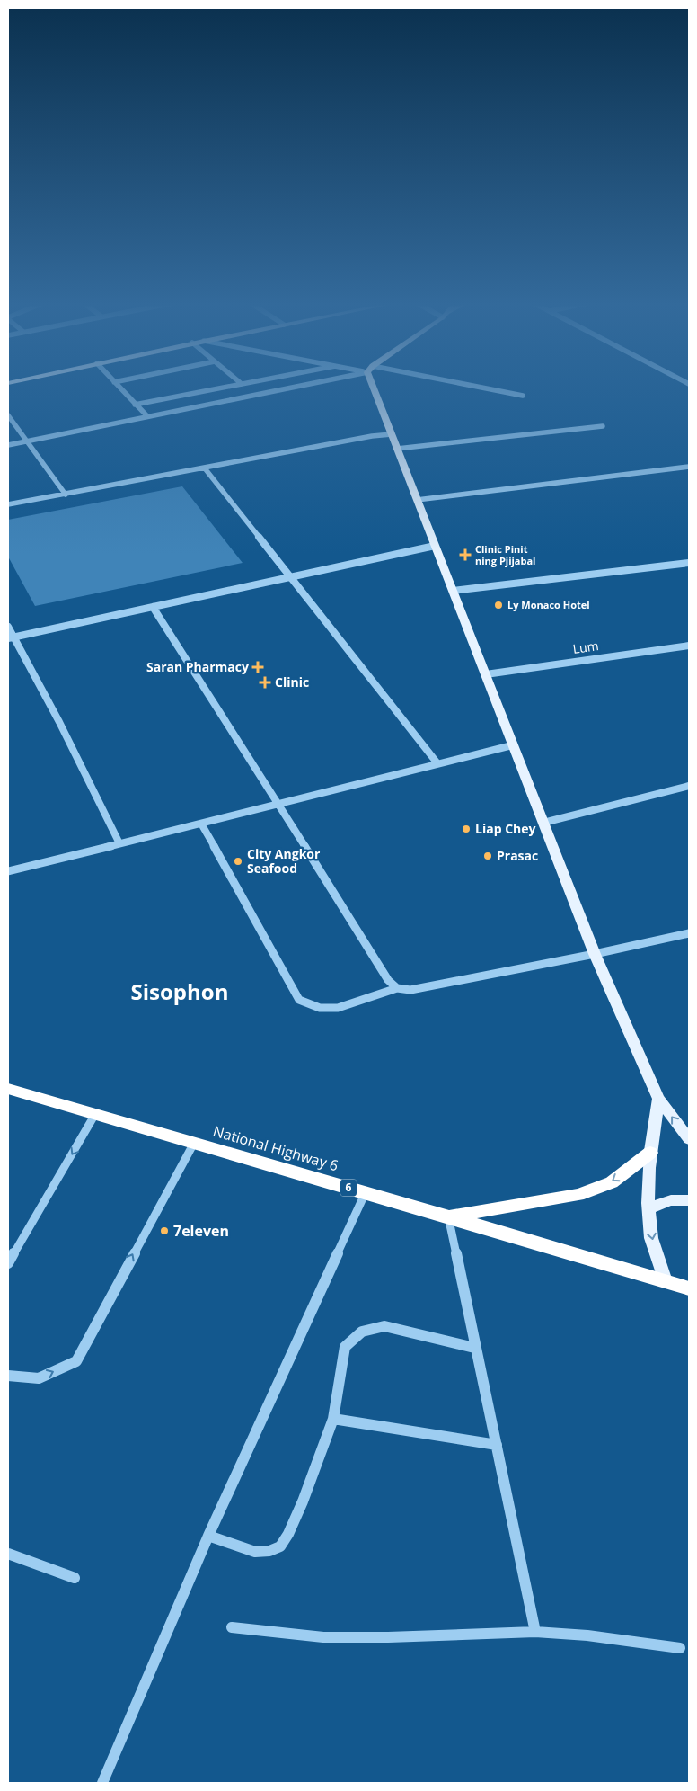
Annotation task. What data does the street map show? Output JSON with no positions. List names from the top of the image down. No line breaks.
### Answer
{"streets":{"highway":["National Highway 6","6"],"street":["Lum"]},"districts":["Sisophon"],"places":{"health":["Clinic Pinit ning Pjijabal","Saran Pharmacy","Clinic"],"other":["Ly Monaco Hotel","Liap Chey","Prasac","City Angkor Seafood","7eleven"]}}
